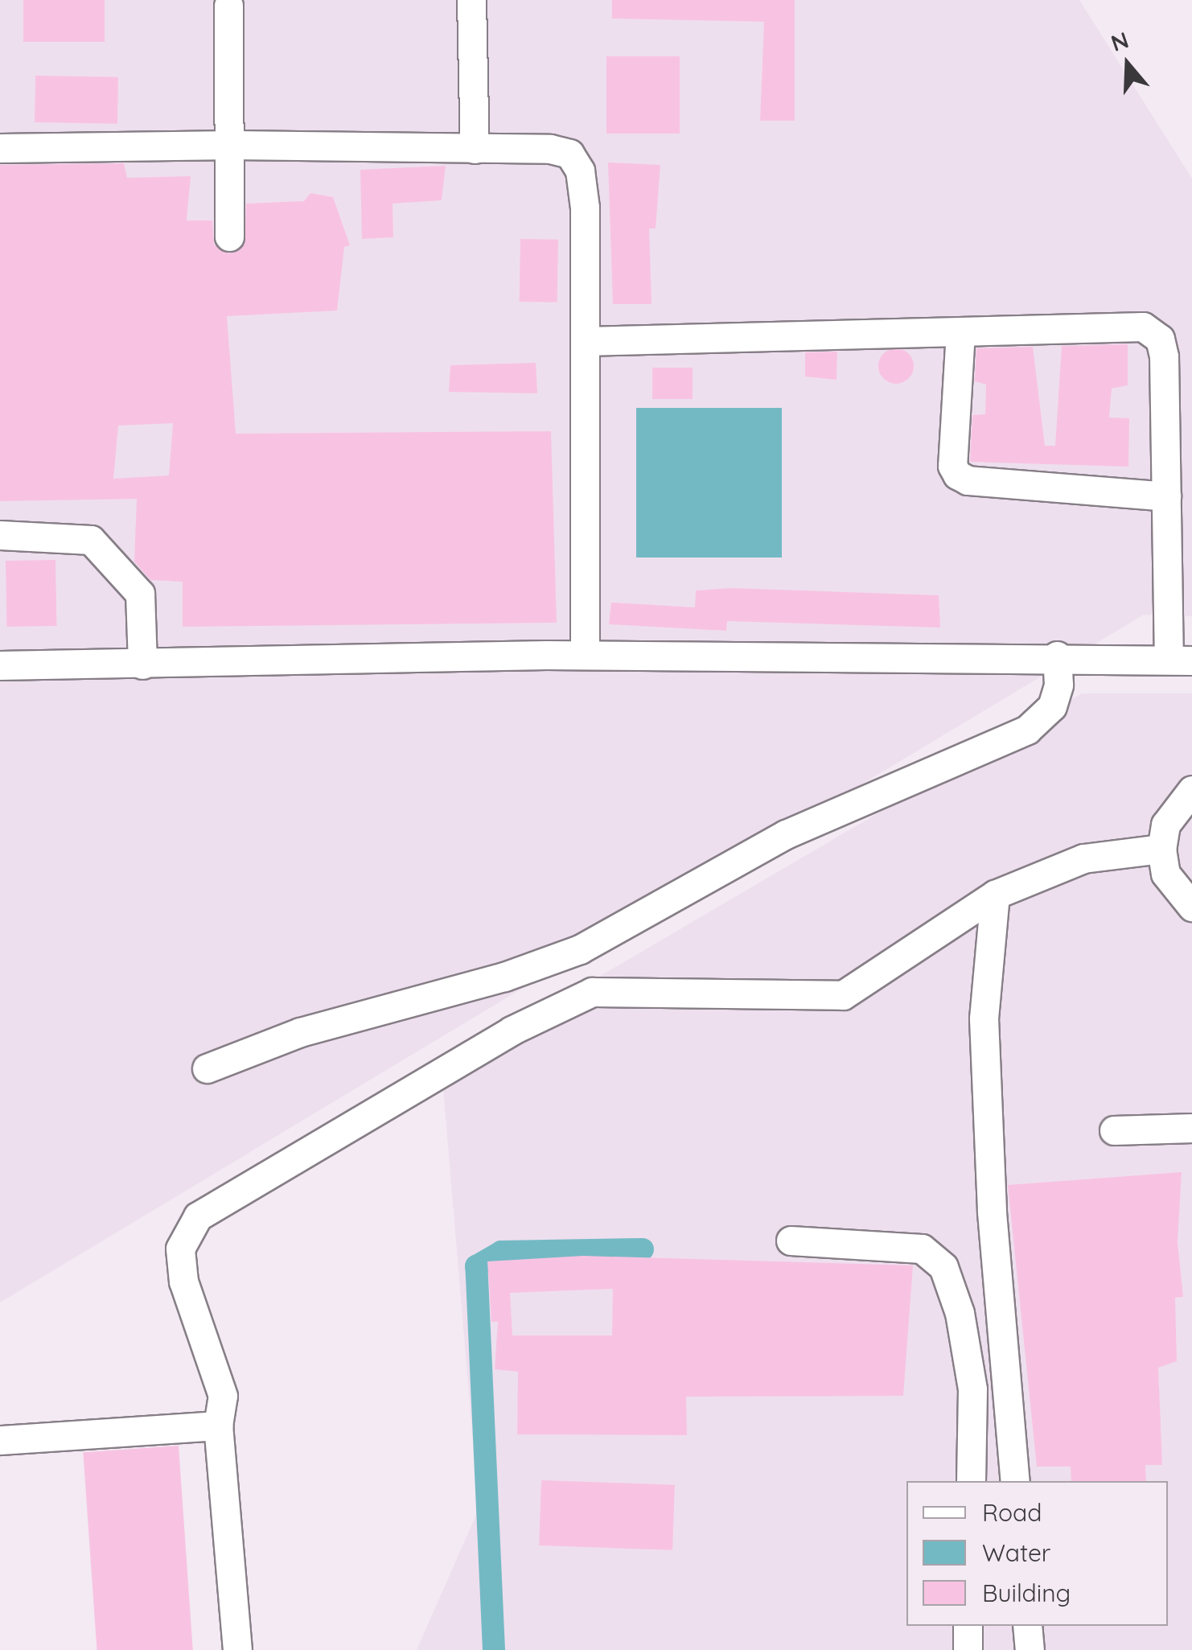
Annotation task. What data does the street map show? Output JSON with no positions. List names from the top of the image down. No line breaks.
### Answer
{"legend":["Road","Water","Building"],"north":"top"}
